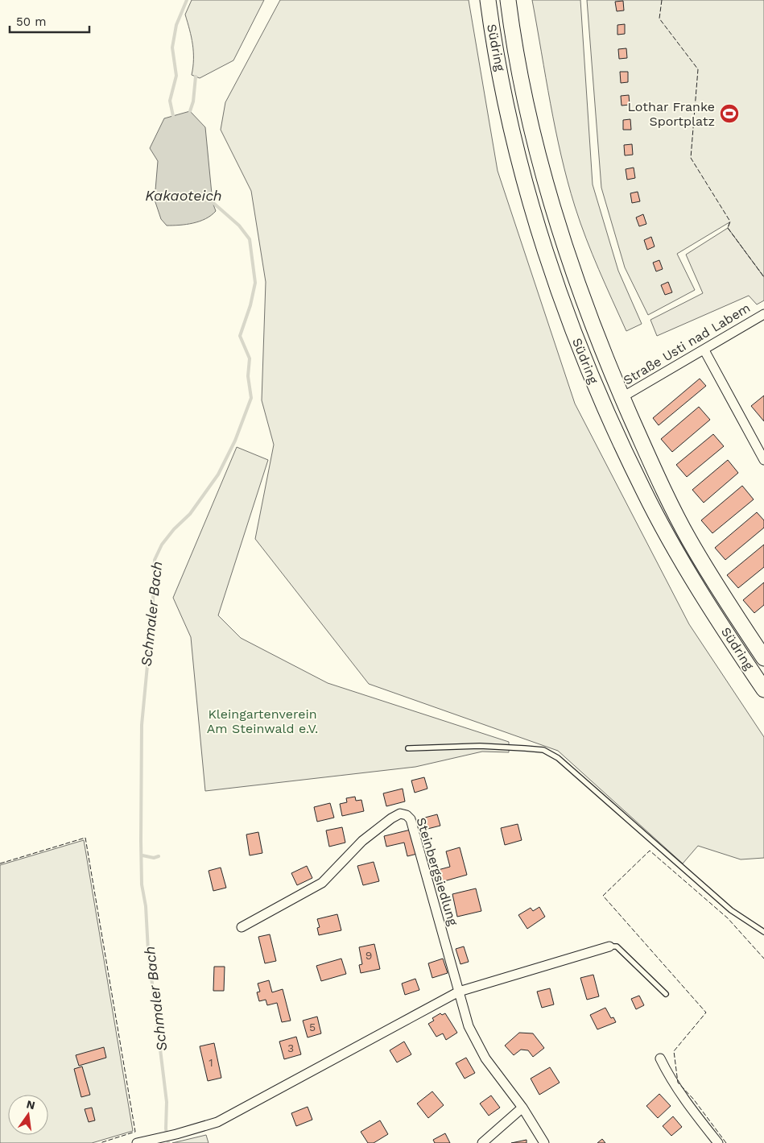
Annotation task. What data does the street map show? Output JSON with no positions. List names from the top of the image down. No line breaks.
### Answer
{"streets":{"main road":["Südring"],"street":["Straße Usti nad Labem","Steinbergsiedlung"]},"crossings":[["Südring","Straße Usti nad Labem"]],"water":["Kakaoteich","Schmaler Bach"],"parks":["Kleingartenverein Am Steinwald e.V."],"places":{"sports":["Lothar Franke Sportplatz"]},"house_numbers":["9","5","3","1"],"scale_bar":"50 m","north":"top"}
